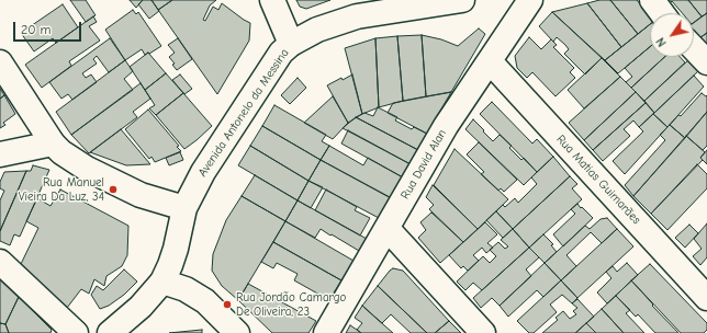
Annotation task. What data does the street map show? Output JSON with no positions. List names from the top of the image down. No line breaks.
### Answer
{"streets":{"street":["Avenida Antonelo da Messina","Rua David Alan","Rua Matias Guimarães"]},"crossings":[["Rua David Alan","Rua Matias Guimarães"]],"places":["Rua Manuel Vieira Da Luz, 34","Rua Jordão Camargo De Oliveira, 23"],"scale_bar":"20 m","north":"bottom left"}
